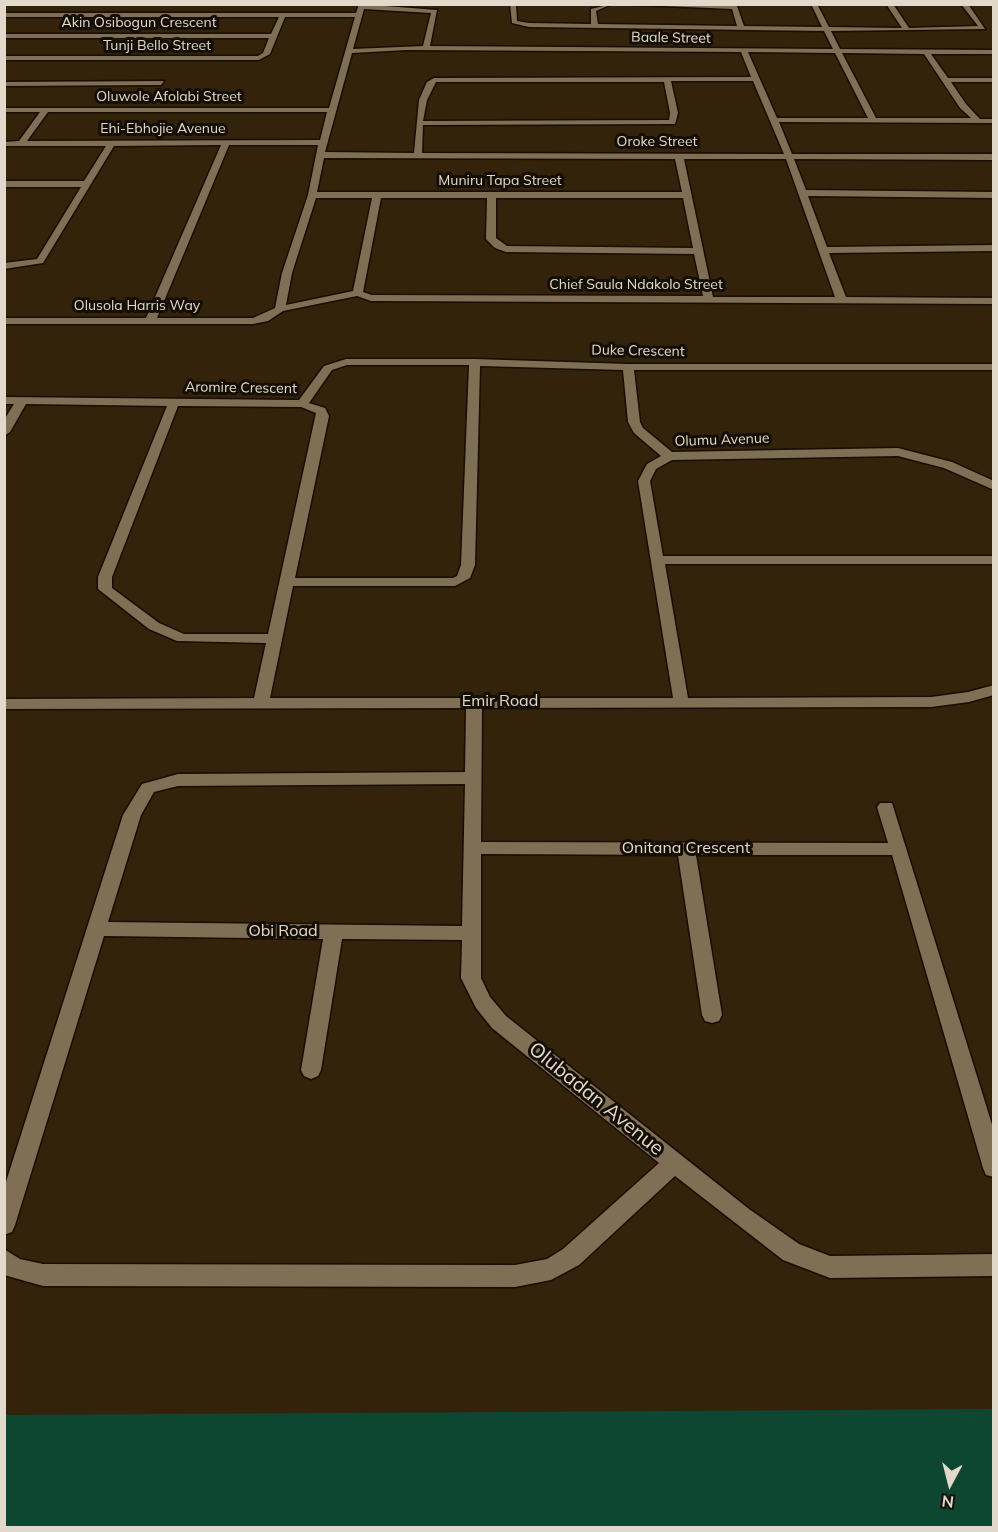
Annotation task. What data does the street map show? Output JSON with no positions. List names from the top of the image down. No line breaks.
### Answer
{"streets":{"street":["Akin Osibogun Crescent","Baale Street","Tunji Bello Street","Oluwole Afolabi Street","Ehi-Ebhojie Avenue","Oroke Street","Muniru Tapa Street","Chief Saula Ndakolo Street","Olusola Harris Way","Duke Crescent","Aromire Crescent","Olumu Avenue","Emir Road","Onitana Crescent","Obi Road","Olubadan Avenue"]},"crossings":[["Akin Osibogun Crescent","Tunji Bello Street"],["Chief Saula Ndakolo Street","Olusola Harris Way"],["Duke Crescent","Aromire Crescent"],["Aromire Crescent","Emir Road"],["Olumu Avenue","Emir Road"],["Emir Road","Olubadan Avenue"],["Onitana Crescent","Olubadan Avenue"],["Obi Road","Olubadan Avenue"]],"north":"bottom"}
